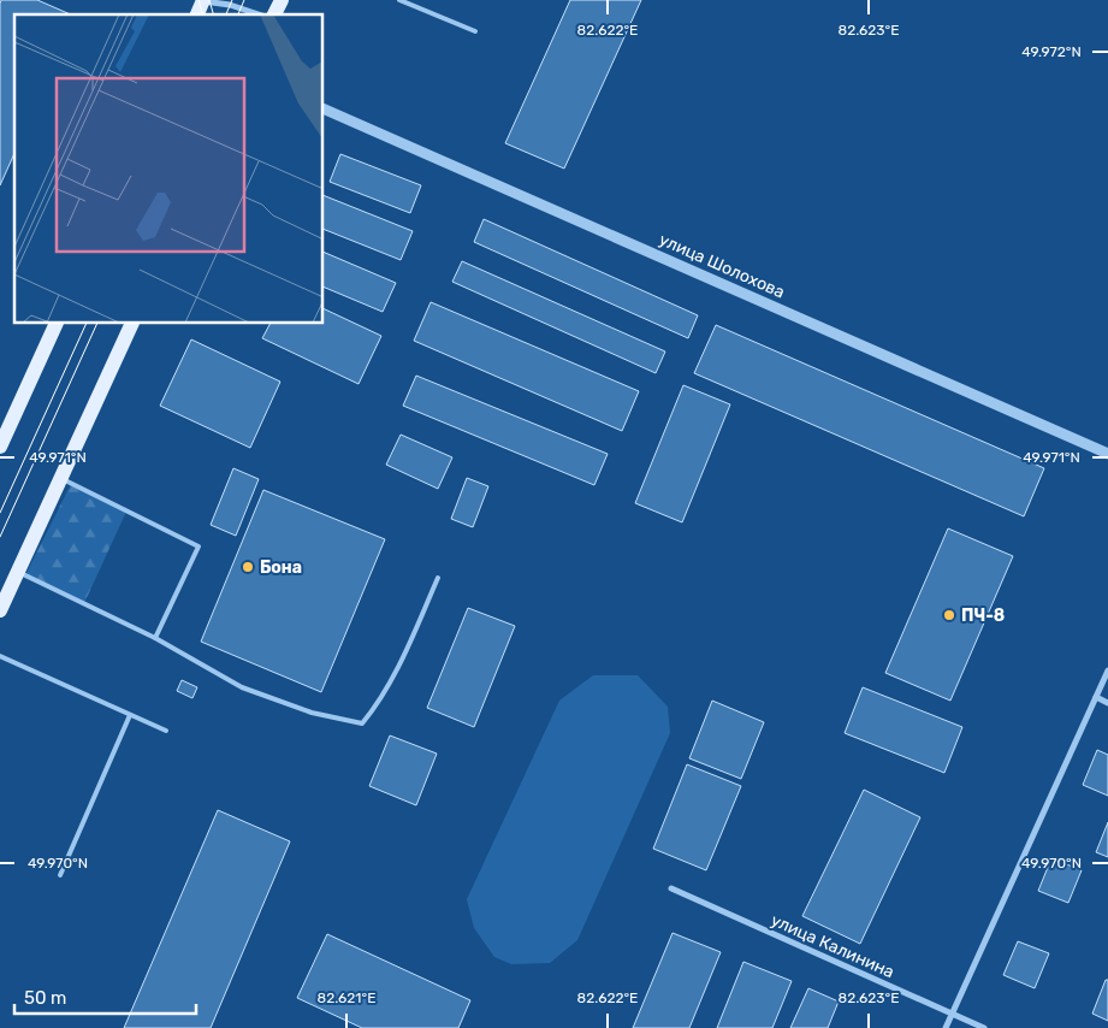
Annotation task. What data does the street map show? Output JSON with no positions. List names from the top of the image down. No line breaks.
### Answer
{"streets":{"street":["улица Шолохова","улица Калинина"]},"places":["Бона","ПЧ-8"],"scale_bar":"50 m","coordinates":["82.622°E","82.623°E","49.972°N","49.971°N","49.970°N","82.621°E"]}
